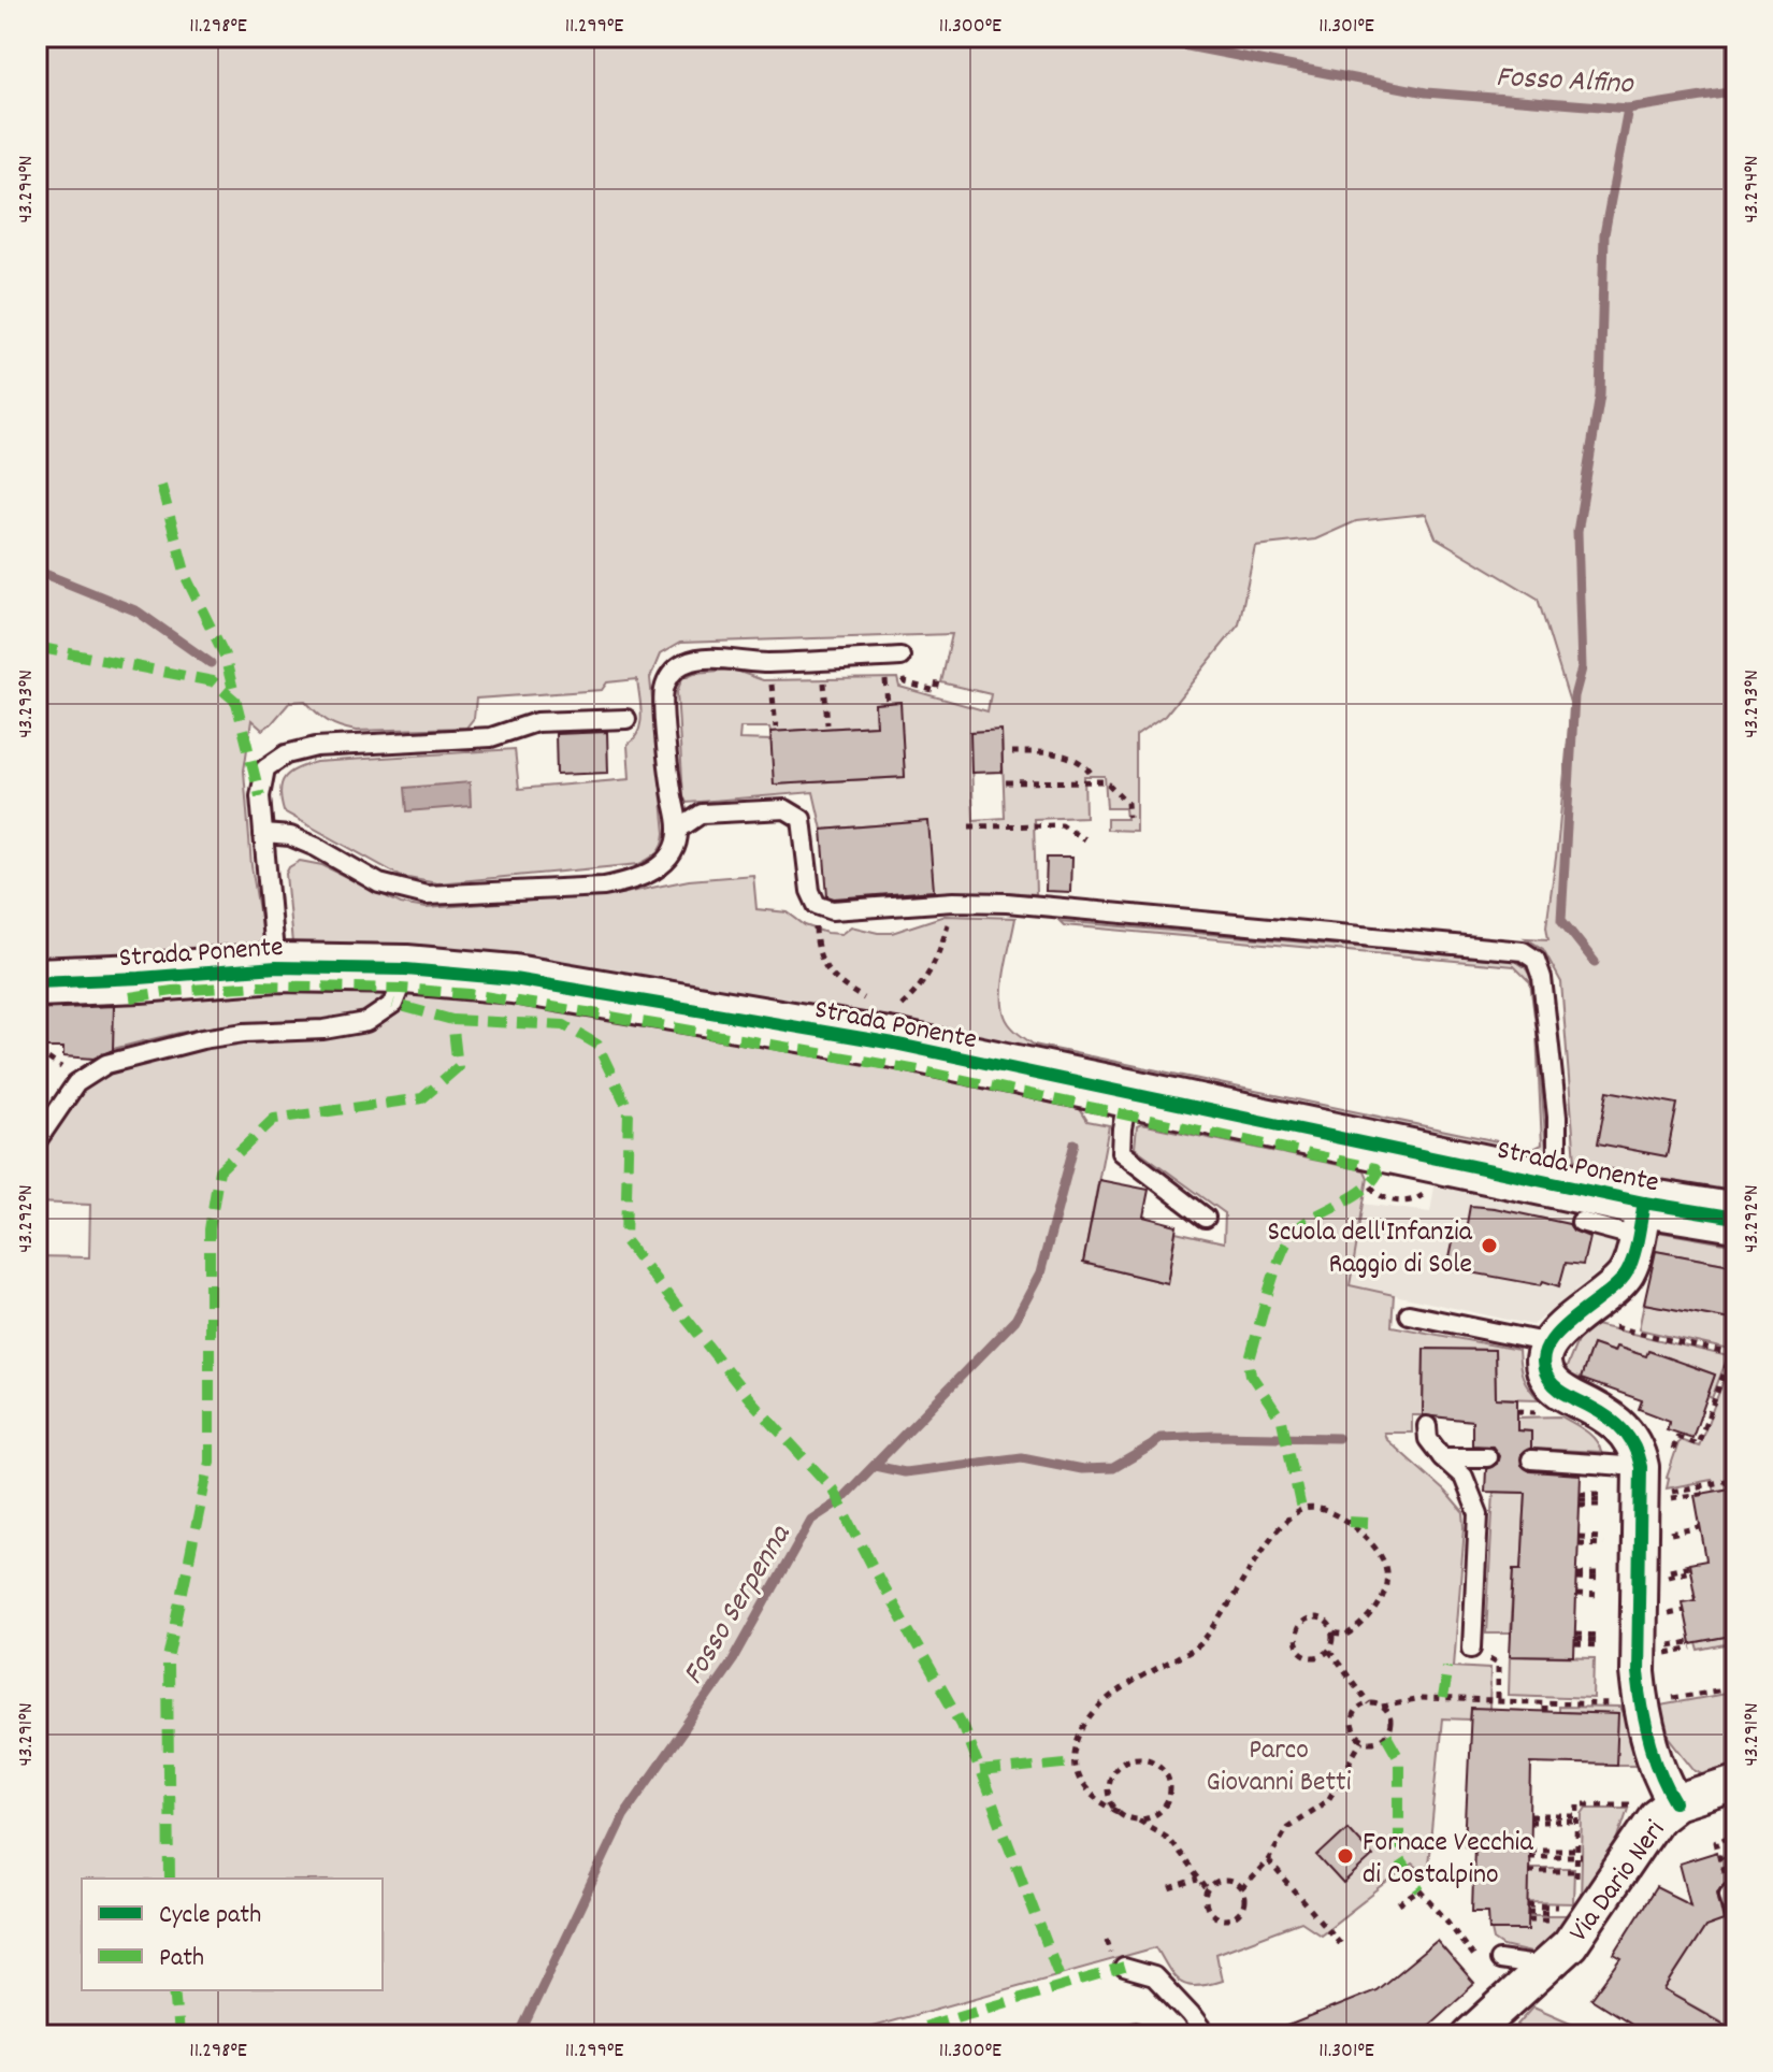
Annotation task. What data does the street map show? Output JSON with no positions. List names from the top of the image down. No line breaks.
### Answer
{"streets":{"main road":["Strada Ponente"],"street":["Via Dario Neri"]},"water":["Fosso Alfino","Fosso Serpenna"],"parks":["Parco Giovanni Betti"],"places":["Scuola dell'Infanzia Raggio di Sole","Fornace Vecchia di Costalpino"],"legend":["Cycle path","Path"],"coordinates":["11.298°E","11.299°E","11.300°E","11.301°E","43.294°N","43.293°N","43.292°N","43.291°N"]}
